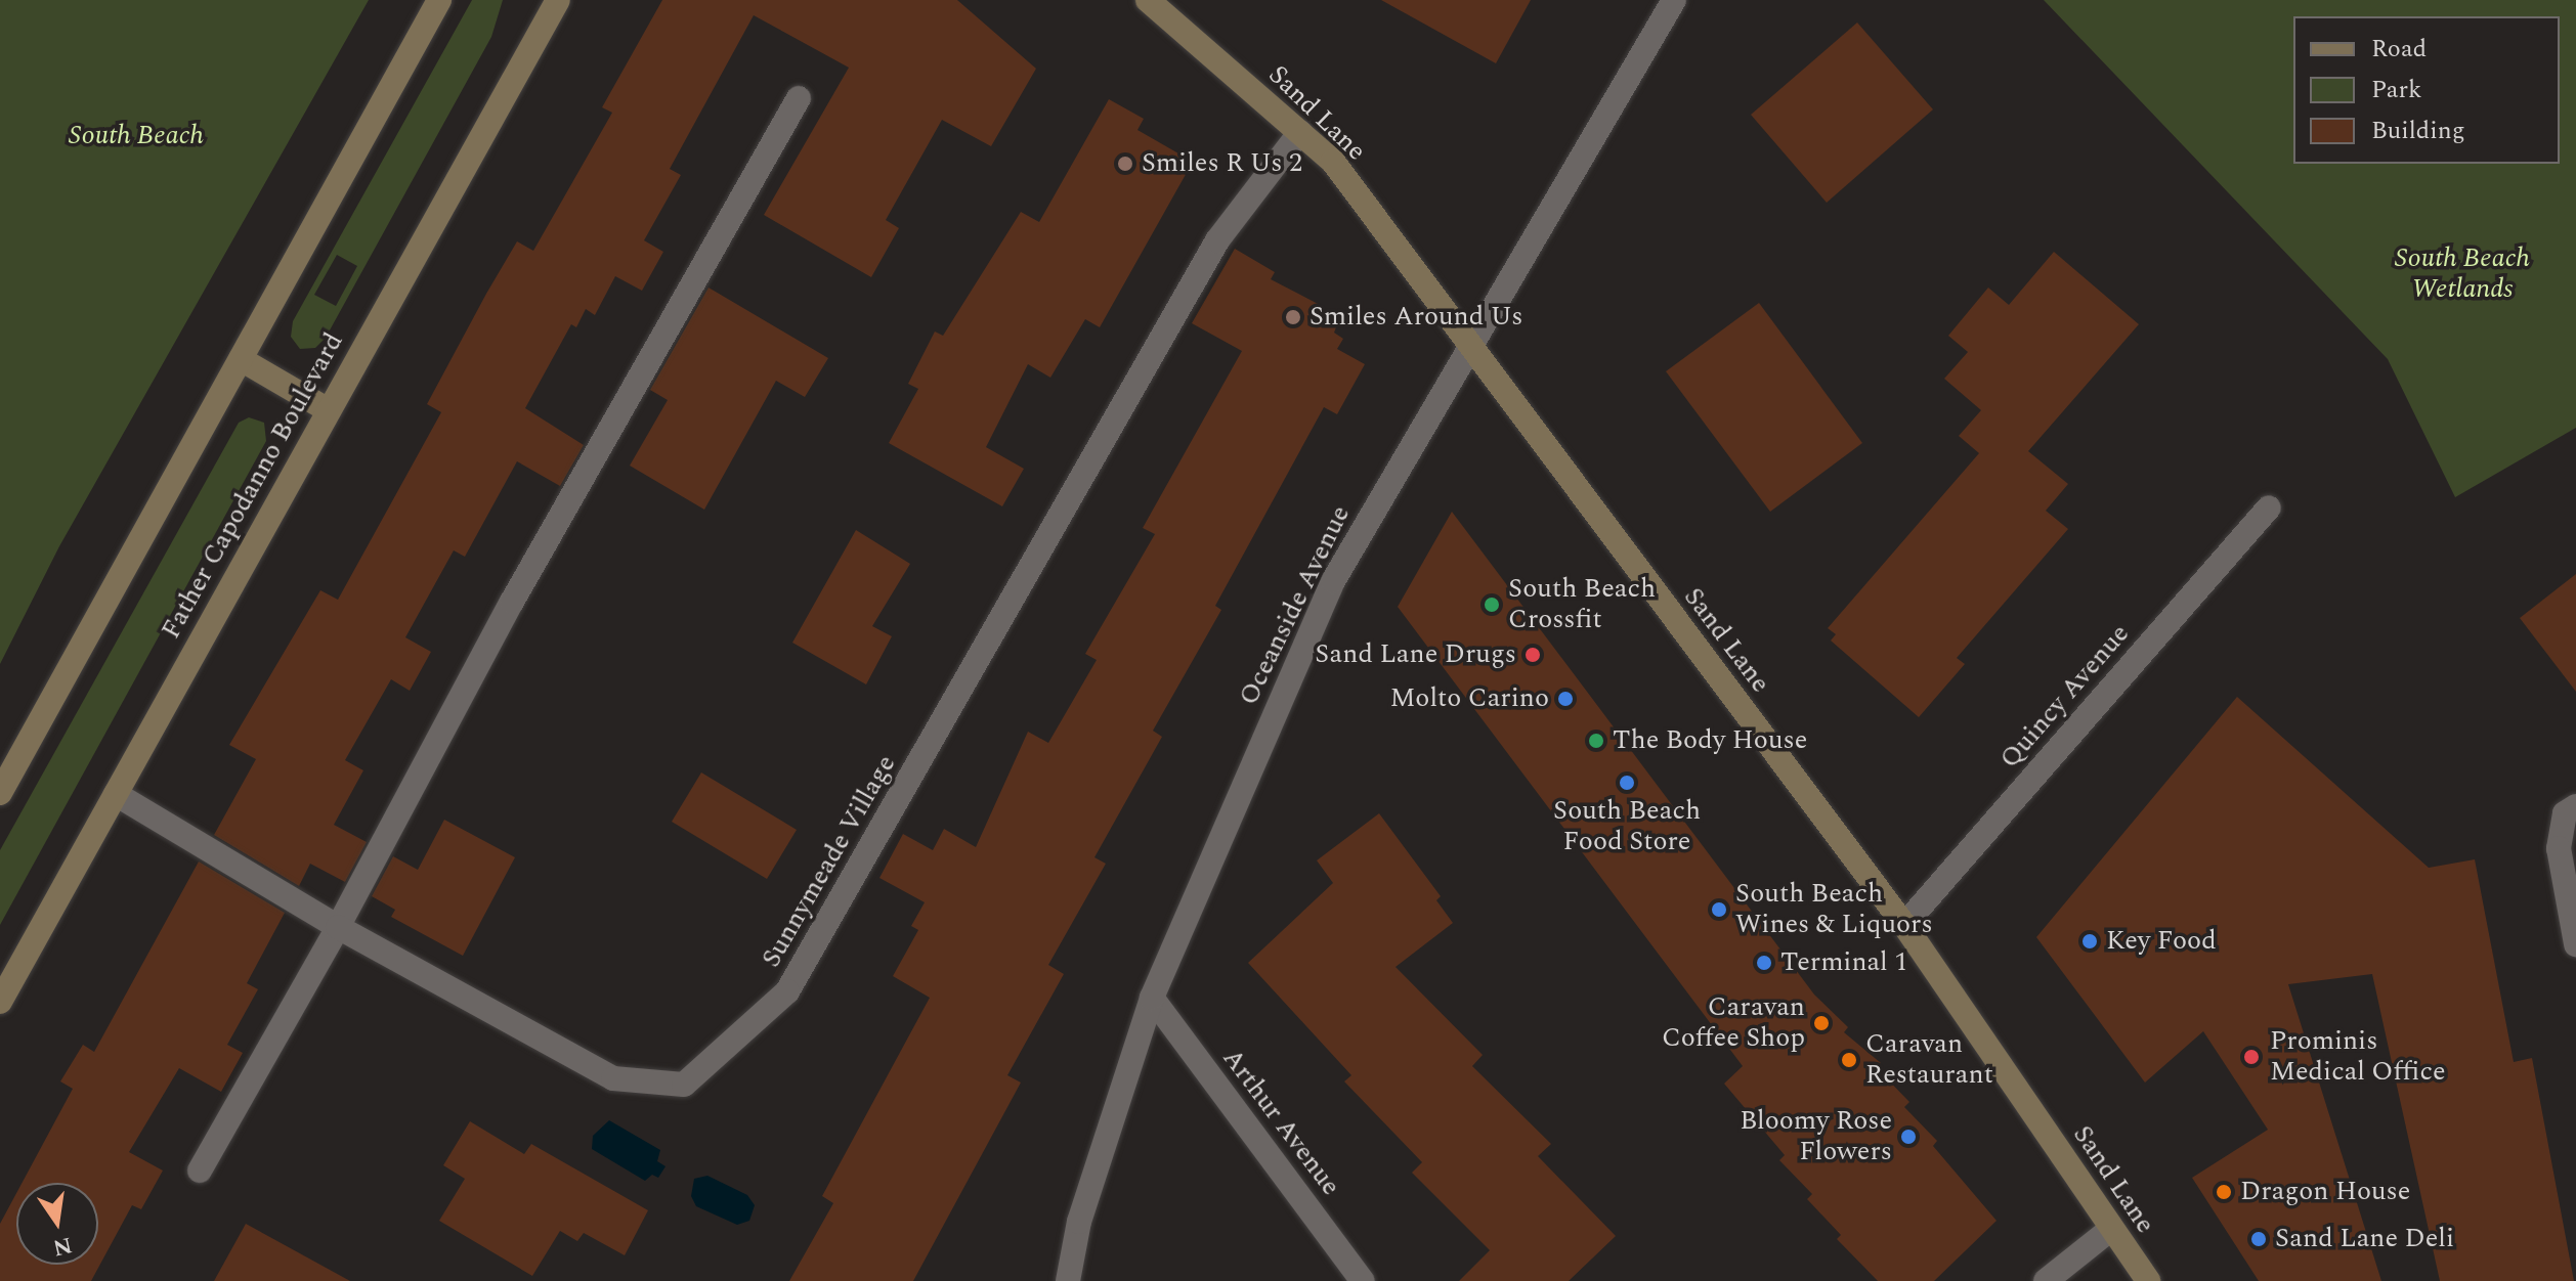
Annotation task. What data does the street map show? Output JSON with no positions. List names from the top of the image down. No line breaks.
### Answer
{"streets":{"main road":["Sand Lane","Father Capodanno Boulevard"],"street":["Oceanside Avenue","Quincy Avenue","Sunnymeade Village","Arthur Avenue"]},"crossings":[["Sand Lane","Oceanside Avenue"],["Sand Lane","Quincy Avenue"],["Sand Lane","Sunnymeade Village"],["Father Capodanno Boulevard","Sunnymeade Village"],["Oceanside Avenue","Arthur Avenue"]],"parks":["South Beach","South Beach Wetlands"],"places":["Smiles R Us 2","Smiles Around Us","South Beach Crossfit","Sand Lane Drugs","Molto Carino","The Body House","South Beach Food Store","South Beach Wines & Liquors","Key Food","Terminal 1","Caravan Coffee Shop","Prominis Medical Office","Caravan Restaurant","Bloomy Rose Flowers","Dragon House","Sand Lane Deli"],"legend":["Road","Park","Building"],"north":"bottom"}
